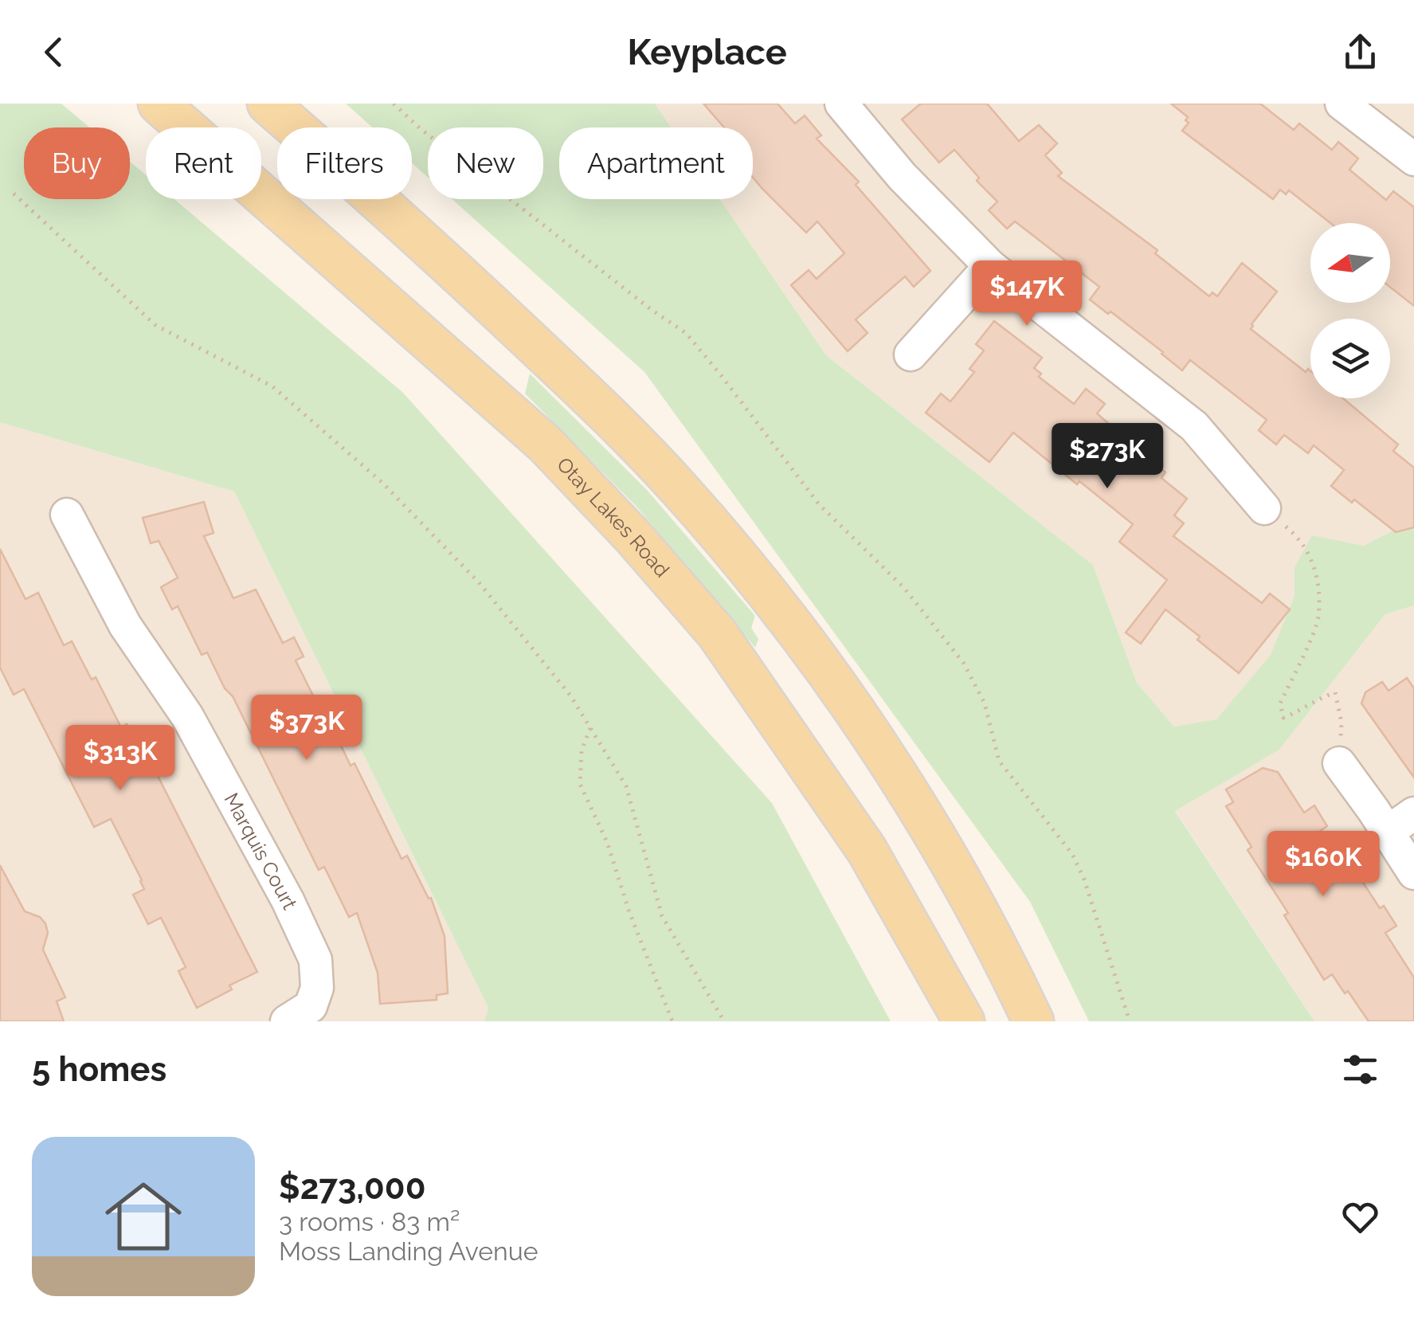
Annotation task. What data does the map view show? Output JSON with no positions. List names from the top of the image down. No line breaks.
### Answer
{"streets":{"main road":["Otay Lakes Road"],"street":["Marquis Court"]},"north":"left","page":{"header":"Keyplace","chip":["Buy","Rent","Filters","New","Apartment"],"price":["$147K","$273K","$373K","$313K","$160K"],"heading":"5 homes","list":[{"name":"$273,000","note":"3 rooms · 83 m² · Moss Landing Avenue"}]}}
